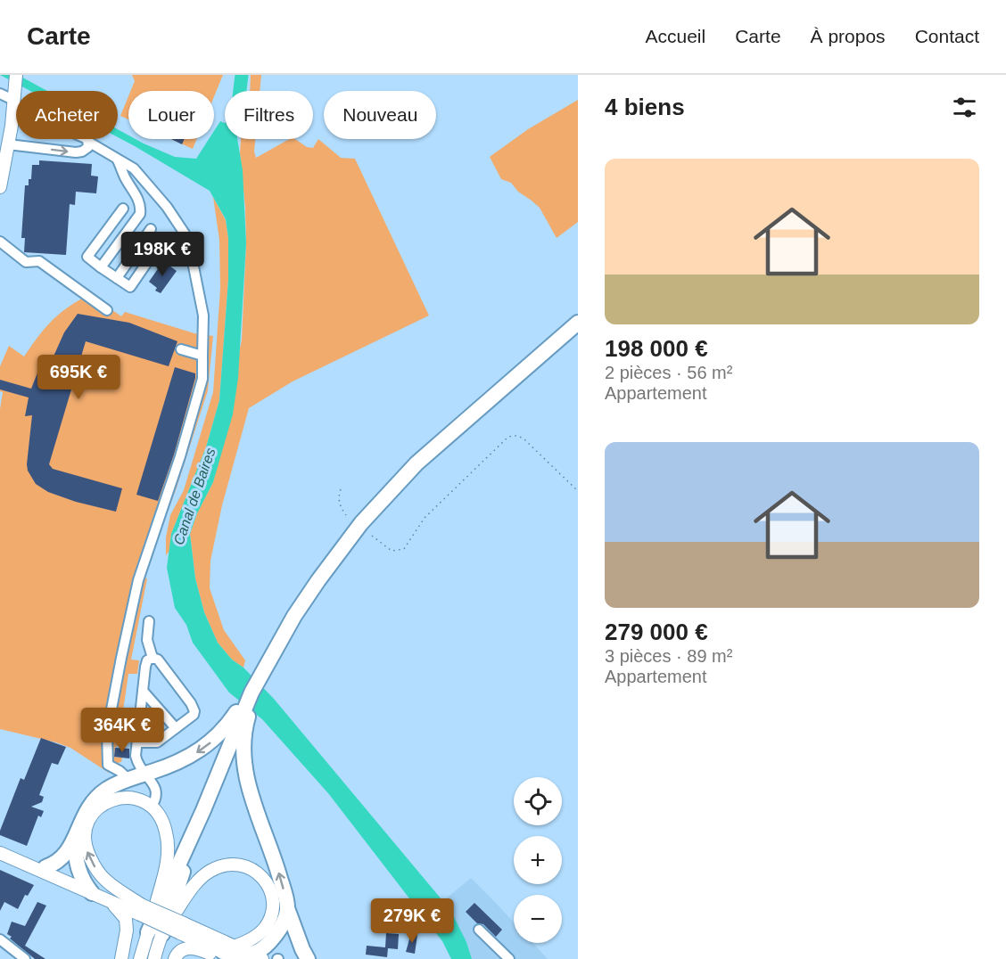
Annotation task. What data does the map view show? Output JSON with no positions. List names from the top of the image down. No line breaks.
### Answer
{"water":["Canal de Baires"],"page":{"header":"Carte","nav":["Accueil","Carte","À propos","Contact"],"heading":"4 biens","chip":["Acheter","Louer","Filtres","Nouveau"],"list":[{"name":"198 000 €","note":"2 pièces · 56 m² · Appartement"},{"name":"279 000 €","note":"3 pièces · 89 m² · Appartement"}],"price":["198K €","695K €","364K €","279K €"],"map_buttons":["+","−"]}}
